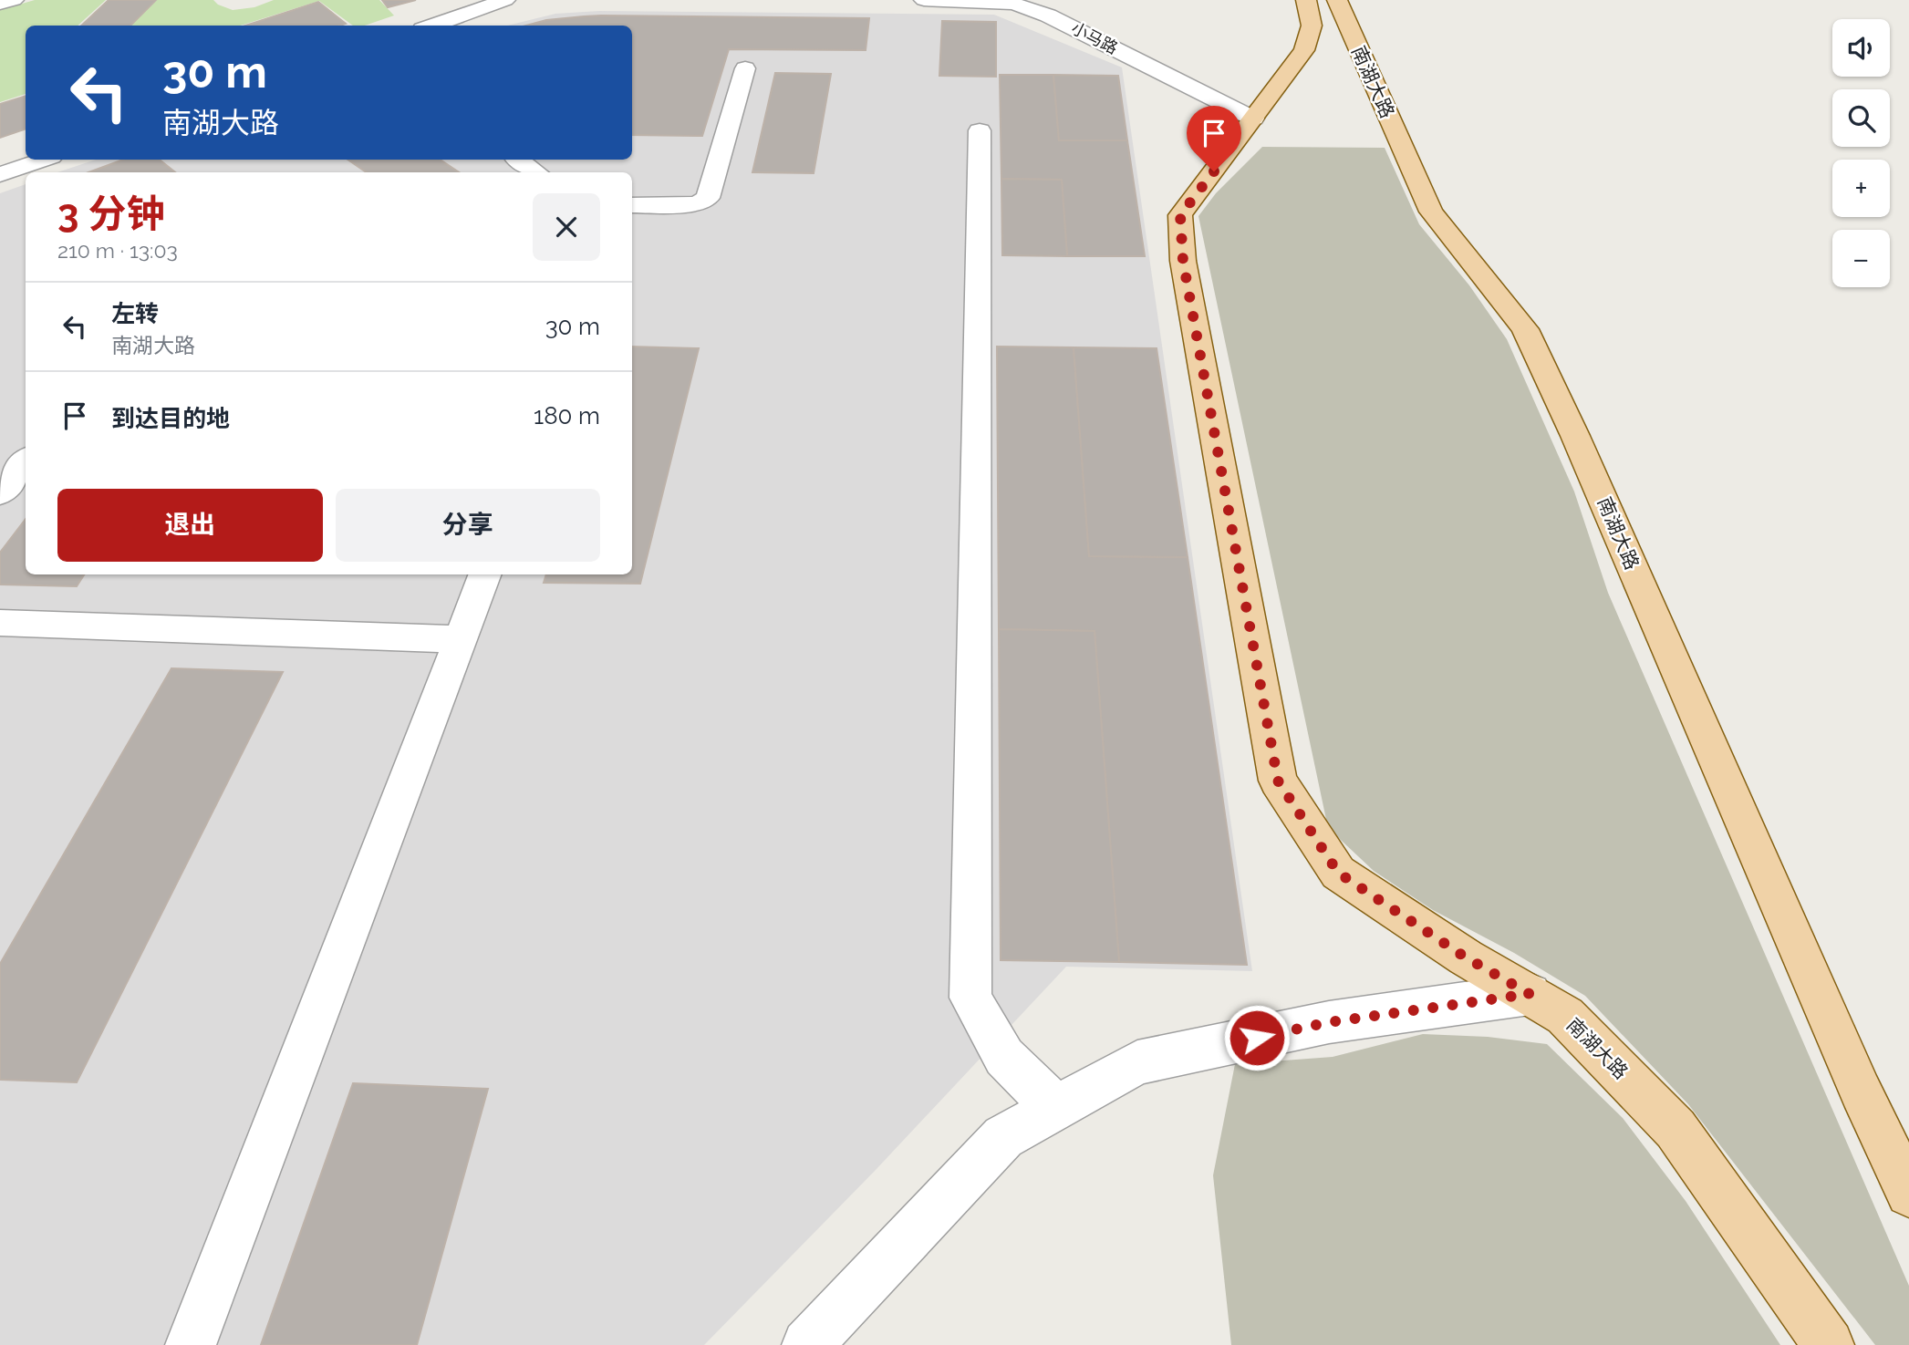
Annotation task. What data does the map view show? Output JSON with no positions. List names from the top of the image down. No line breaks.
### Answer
{"streets":{"main road":["南湖大路"],"street":["小马路"]},"crossings":[["小马路","南湖大路"]],"page":{"map_buttons":["+","−"],"turn":["30 m","南湖大路"],"heading":["3 分钟","210 m · 13:03"],"list":[{"name":"左转","note":"南湖大路","value":"30 m"},{"name":"到达目的地","value":"180 m"}],"buttons":["退出","分享"]}}
